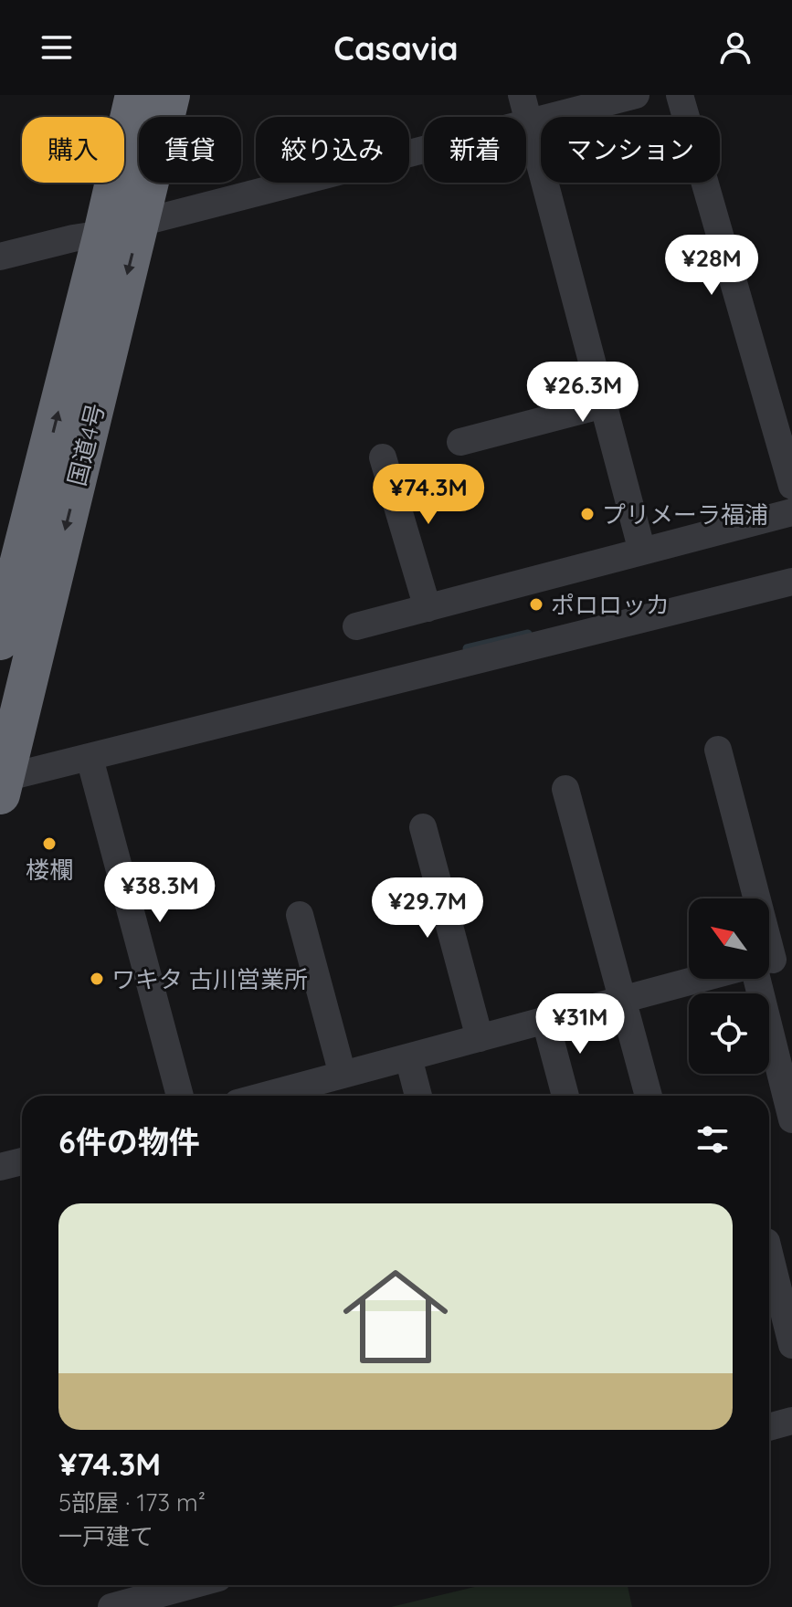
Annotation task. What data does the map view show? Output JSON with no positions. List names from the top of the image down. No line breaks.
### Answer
{"streets":{"highway":["国道4号"]},"places":["プリメーラ福浦","ポロロッカ","楼欄","ワキタ 古川営業所"],"north":"top left","page":{"header":"Casavia","chip":["購入","賃貸","絞り込み","新着","マンション"],"price":["¥28M","¥26.3M","¥74.3M","¥38.3M","¥29.7M","¥31M"],"heading":"6件の物件","list":[{"name":"¥74.3M","note":"5部屋 · 173 m² · 一戸建て"}]}}
